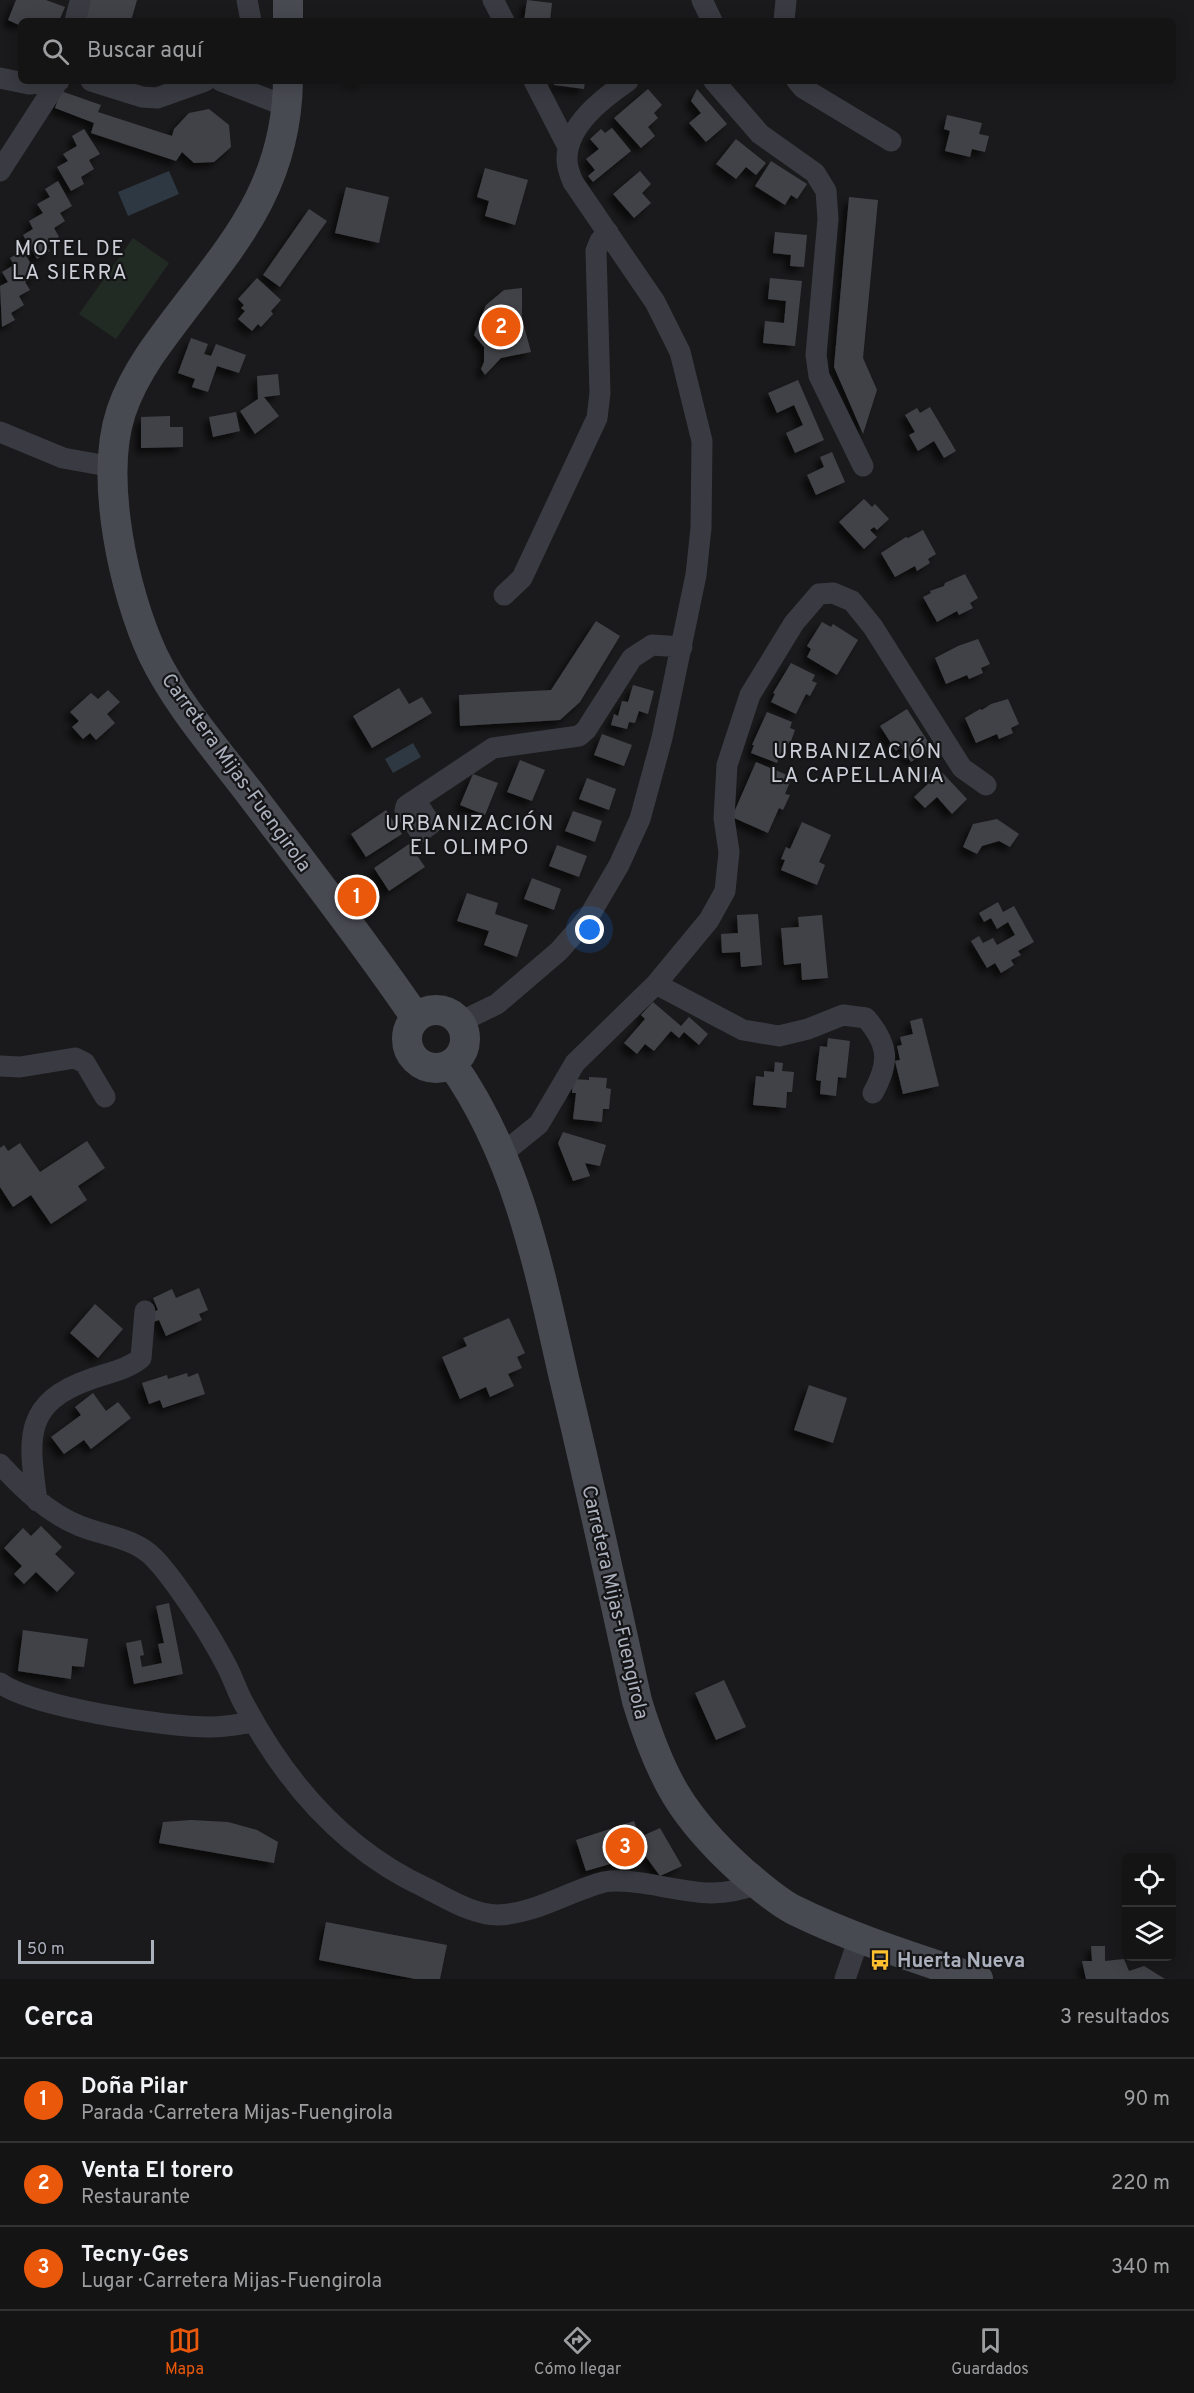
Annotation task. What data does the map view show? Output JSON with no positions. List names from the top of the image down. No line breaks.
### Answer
{"streets":{"main road":["Carretera Mijas-Fuengirola"]},"districts":["MOTEL DE LA SIERRA","URBANIZACIÓN LA CAPELLANIA","URBANIZACIÓN EL OLIMPO"],"places":{"bus stop":["Huerta Nueva"]},"scale_bar":"50 m","page":{"search":"Buscar aquí","pins":["2","1","3"],"scale":"50 m","heading":["Cerca","3 resultados"],"list":[{"mark":"1","name":"Doña Pilar","note":"Parada · Carretera Mijas-Fuengirola","value":"90 m"},{"mark":"2","name":"Venta El torero","note":"Restaurante","value":"220 m"},{"mark":"3","name":"Tecny-Ges","note":"Lugar · Carretera Mijas-Fuengirola","value":"340 m"}],"nav":["Mapa","Cómo llegar","Guardados"]}}
